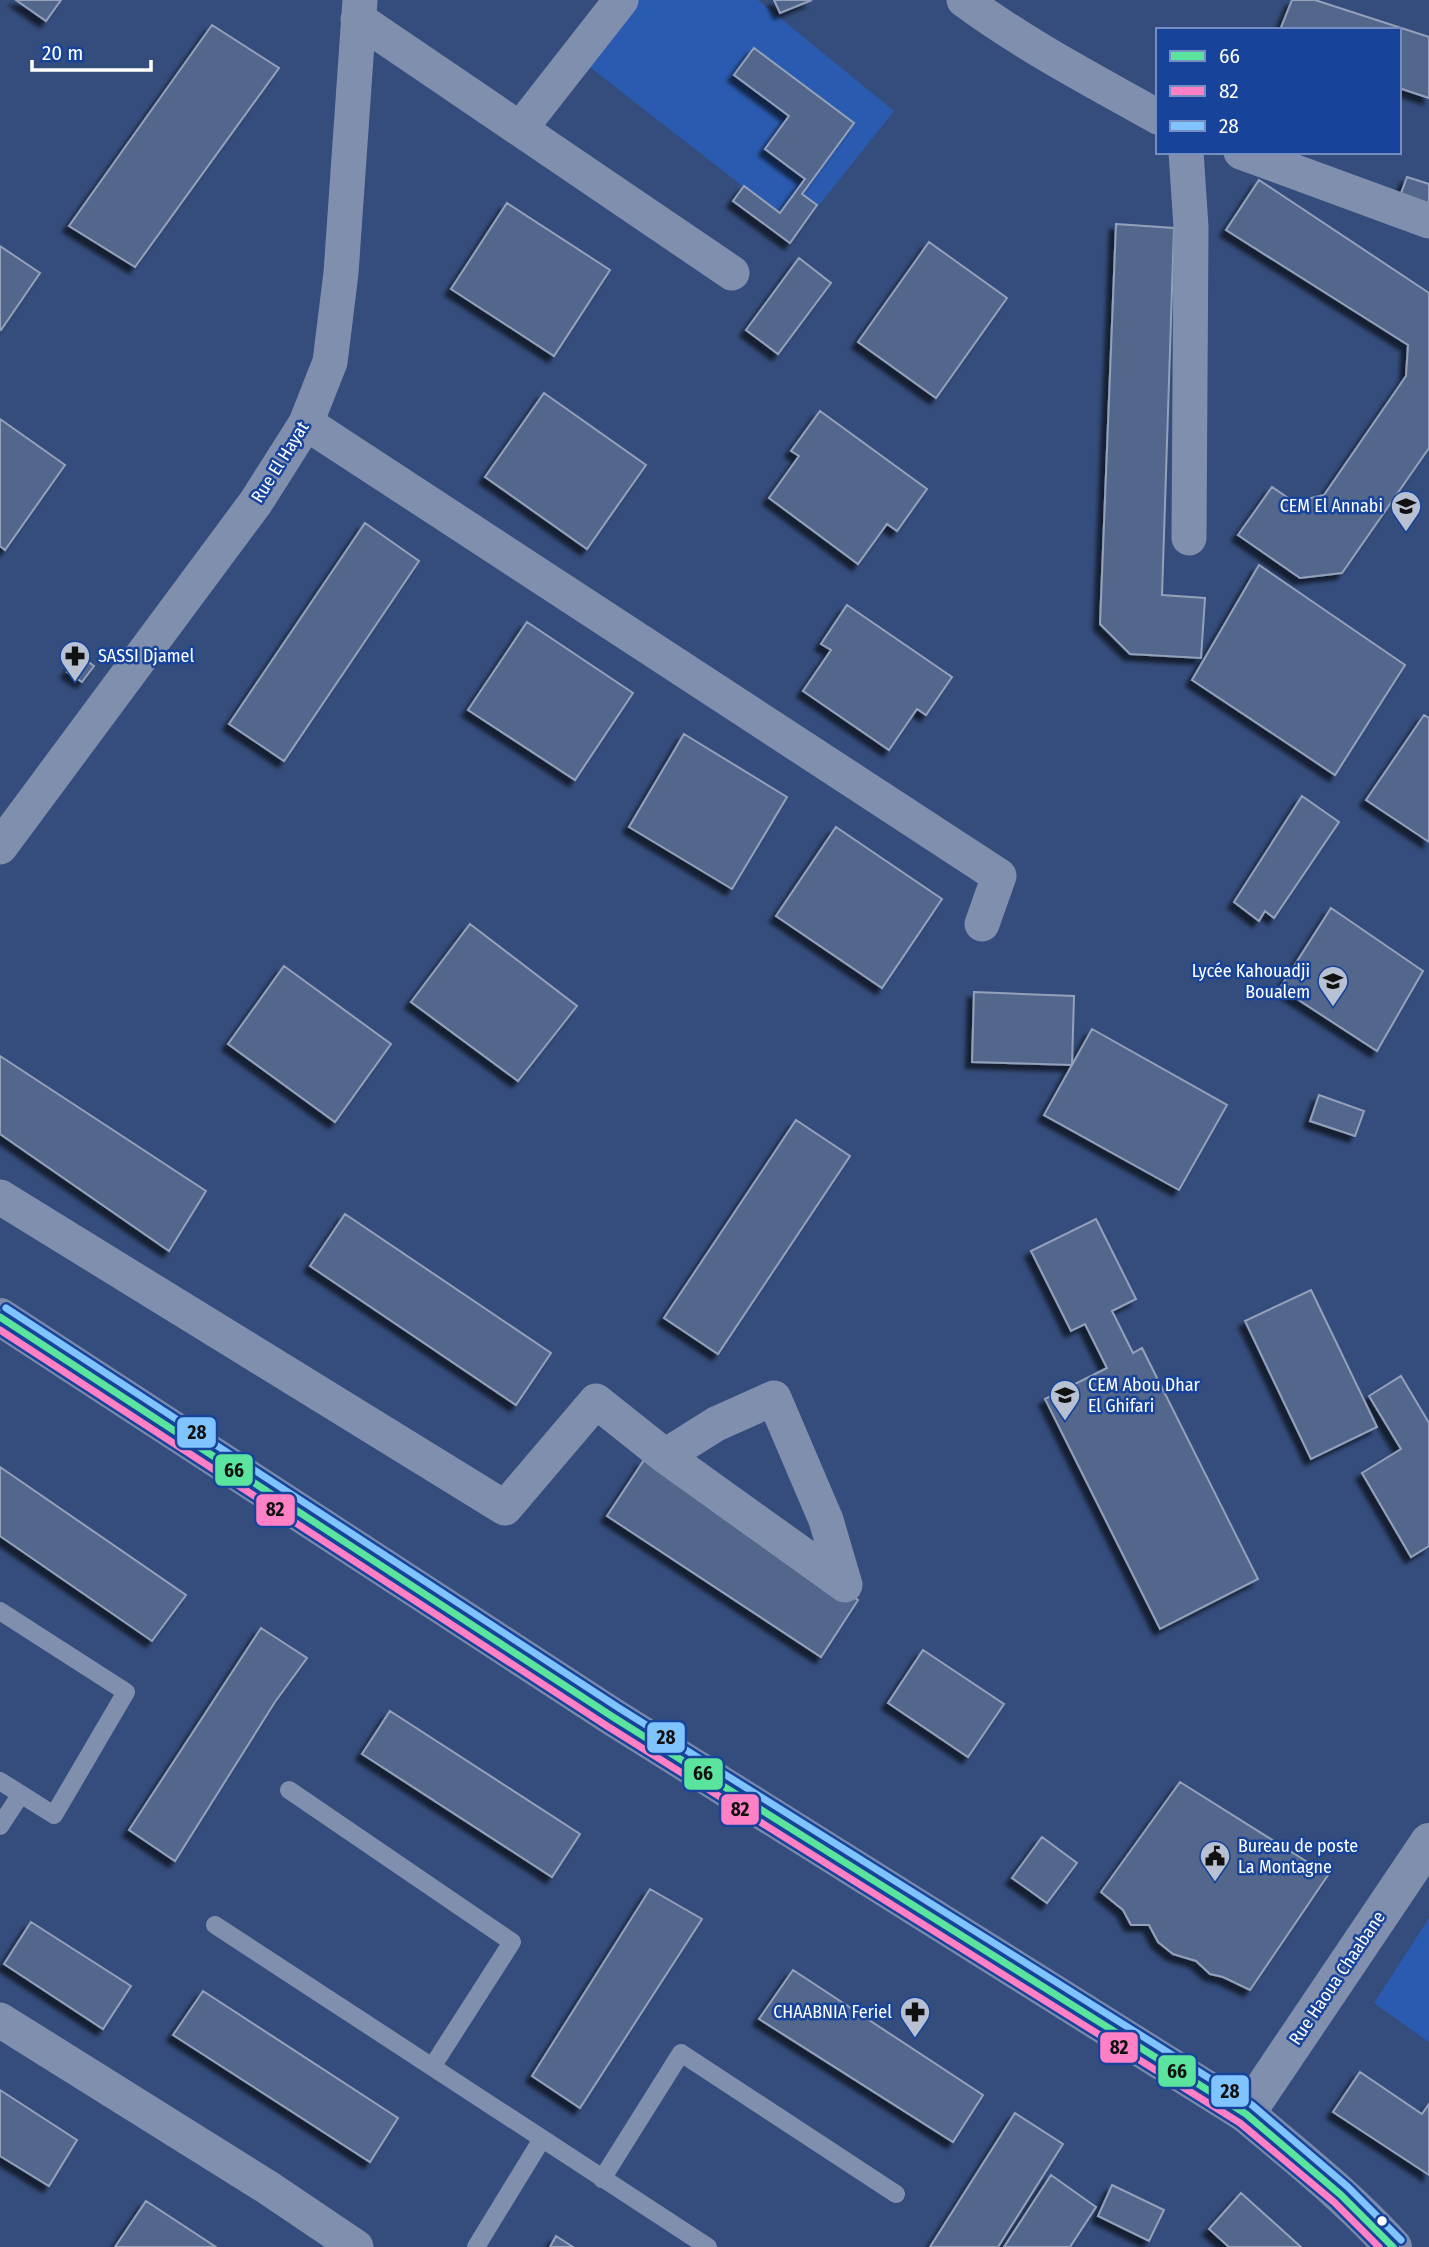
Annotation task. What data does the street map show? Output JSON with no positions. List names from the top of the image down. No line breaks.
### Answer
{"streets":{"street":["Rue El Hayat","Rue Haoua Chaabane"]},"places":{"school or university":["CEM El Annabi","Lycée Kahouadji Boualem","CEM Abou Dhar El Ghifari"],"pharmacy":["SASSI Djamel","CHAABNIA Feriel"],"public building":["Bureau de poste La Montagne"]},"lines":["transit line 28","transit line 66","transit line 82"],"legend":["66","82","28"],"scale_bar":"20 m"}
